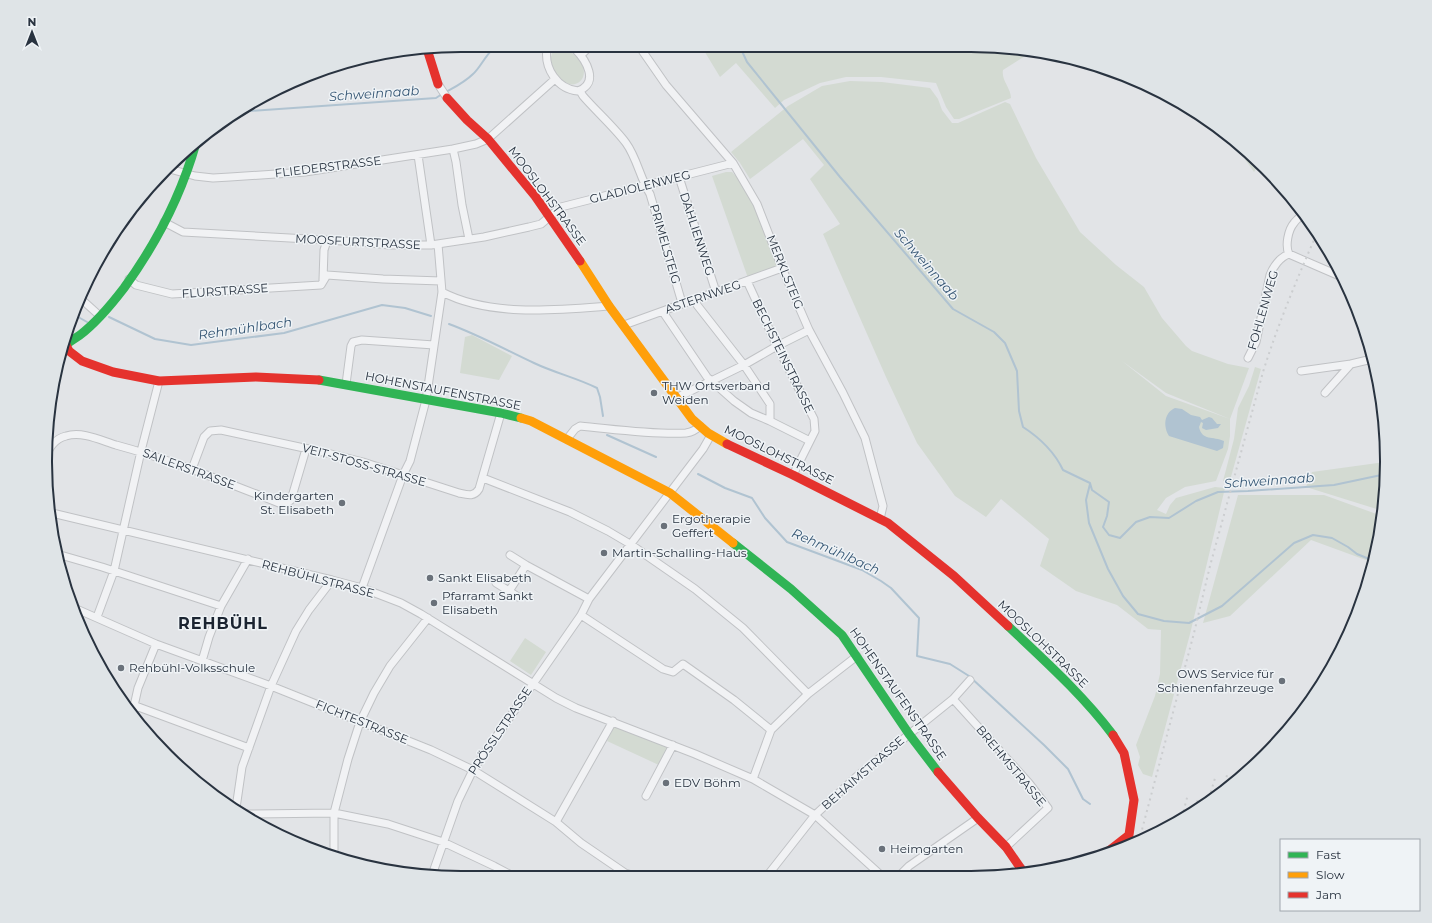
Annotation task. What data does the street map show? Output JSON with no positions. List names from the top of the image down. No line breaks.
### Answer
{"streets":{"street":["FLIEDERSTRASSE","GLADIOLENWEG","MOOSLOHSTRASSE","DAHLIENWEG","MOOSFURTSTRASSE","PRIMELSTEIG","MERKLSTEIG","FLURSTRASSE","ASTERNWEG","FOHLENWEG","BECHSTEINSTRASSE","HOHENSTAUFENSTRASSE","VEIT-STOSS-STRASSE","SAILERSTRASSE","REHBÜHLSTRASSE","FICHTESTRASSE","PRÖSSLSTRASSE","BREHMSTRASSE","BEHAIMSTRASSE"]},"crossings":[["FLIEDERSTRASSE","MOOSLOHSTRASSE"],["GLADIOLENWEG","MOOSLOHSTRASSE"],["GLADIOLENWEG","DAHLIENWEG"],["GLADIOLENWEG","MOOSFURTSTRASSE"],["GLADIOLENWEG","PRIMELSTEIG"],["GLADIOLENWEG","MERKLSTEIG"],["MOOSLOHSTRASSE","MOOSFURTSTRASSE"],["MOOSLOHSTRASSE","MERKLSTEIG"],["MOOSLOHSTRASSE","ASTERNWEG"],["MOOSLOHSTRASSE","BECHSTEINSTRASSE"],["MOOSLOHSTRASSE","PRÖSSLSTRASSE"],["DAHLIENWEG","ASTERNWEG"],["PRIMELSTEIG","ASTERNWEG"],["MERKLSTEIG","ASTERNWEG"],["ASTERNWEG","BECHSTEINSTRASSE"],["HOHENSTAUFENSTRASSE","VEIT-STOSS-STRASSE"],["HOHENSTAUFENSTRASSE","PRÖSSLSTRASSE"],["HOHENSTAUFENSTRASSE","BREHMSTRASSE"],["HOHENSTAUFENSTRASSE","BEHAIMSTRASSE"],["VEIT-STOSS-STRASSE","SAILERSTRASSE"],["REHBÜHLSTRASSE","PRÖSSLSTRASSE"],["REHBÜHLSTRASSE","BEHAIMSTRASSE"],["FICHTESTRASSE","PRÖSSLSTRASSE"],["BREHMSTRASSE","BEHAIMSTRASSE"]],"districts":["REHBÜHL"],"water":["Schweinnaab","Rehmühlbach"],"places":["THW Ortsverband Weiden","Kindergarten St. Elisabeth","Ergotherapie Geffert","Martin-Schalling-Haus","Sankt Elisabeth","Pfarramt Sankt Elisabeth","Rehbühl-Volksschule","OWS Service für Schienenfahrzeuge","EDV Böhm","Heimgarten"],"legend":["Fast","Slow","Jam"],"north":"top"}
